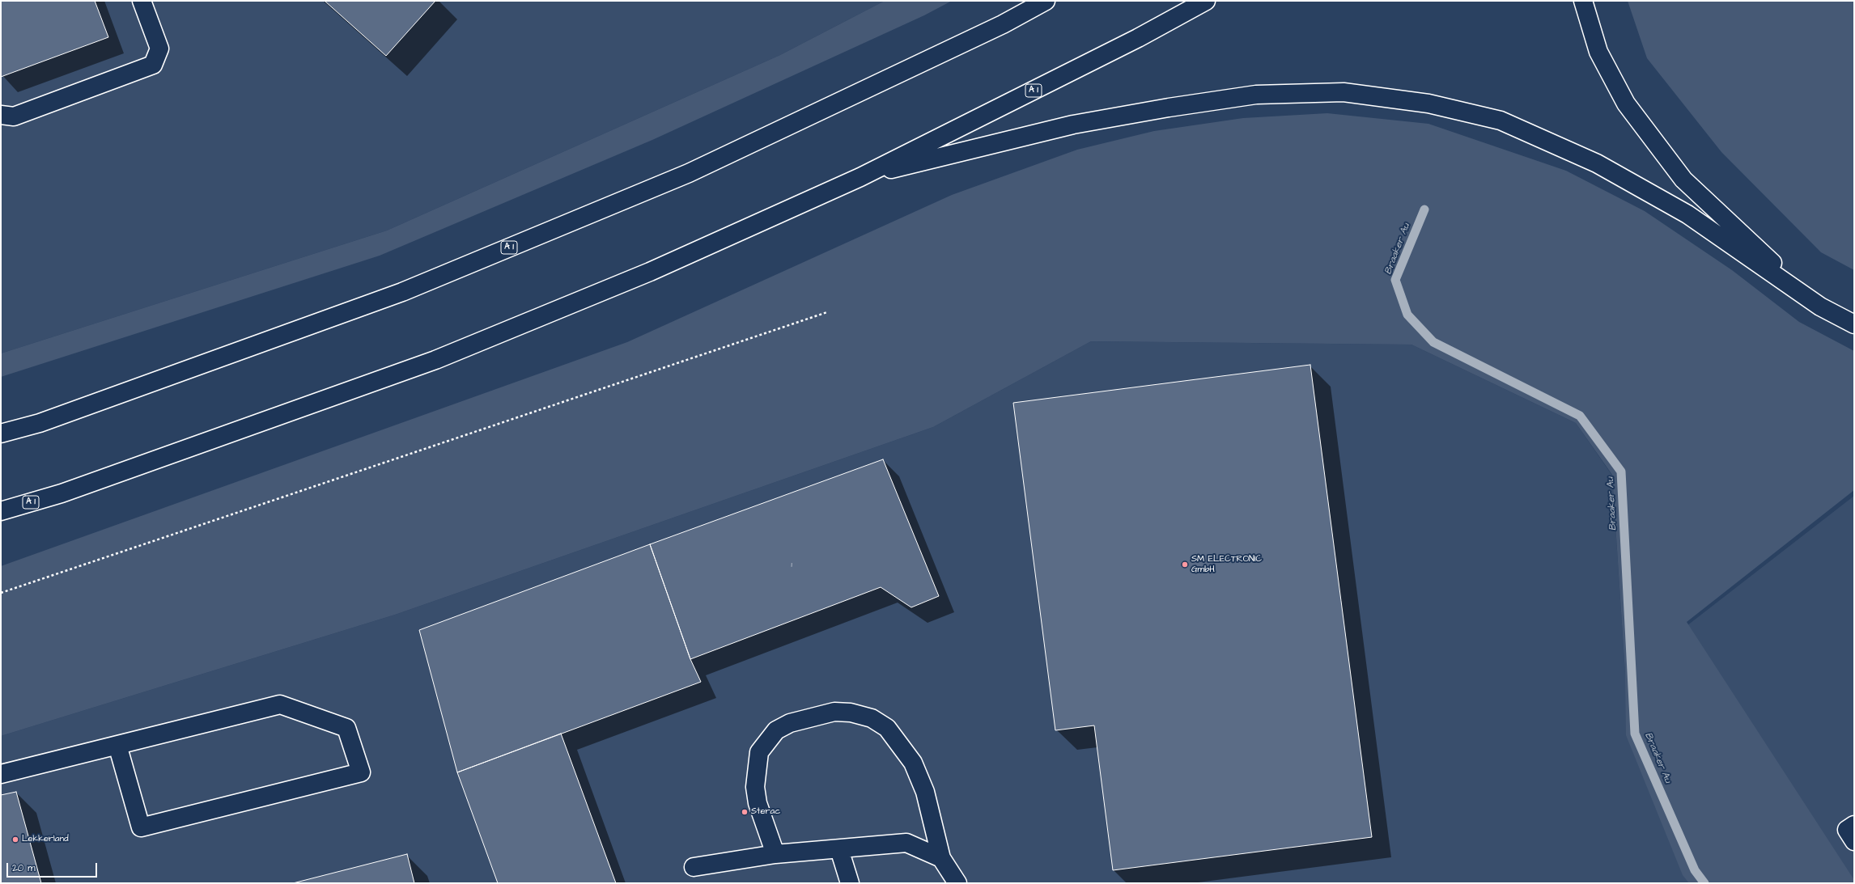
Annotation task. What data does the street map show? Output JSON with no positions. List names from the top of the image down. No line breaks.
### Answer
{"streets":{"main road":["A 1"]},"water":["Braaker Au"],"places":["SM ELECTRONIC GmbH","Sterac","Lekkerland"],"house_numbers":["1"],"scale_bar":"20 m"}
